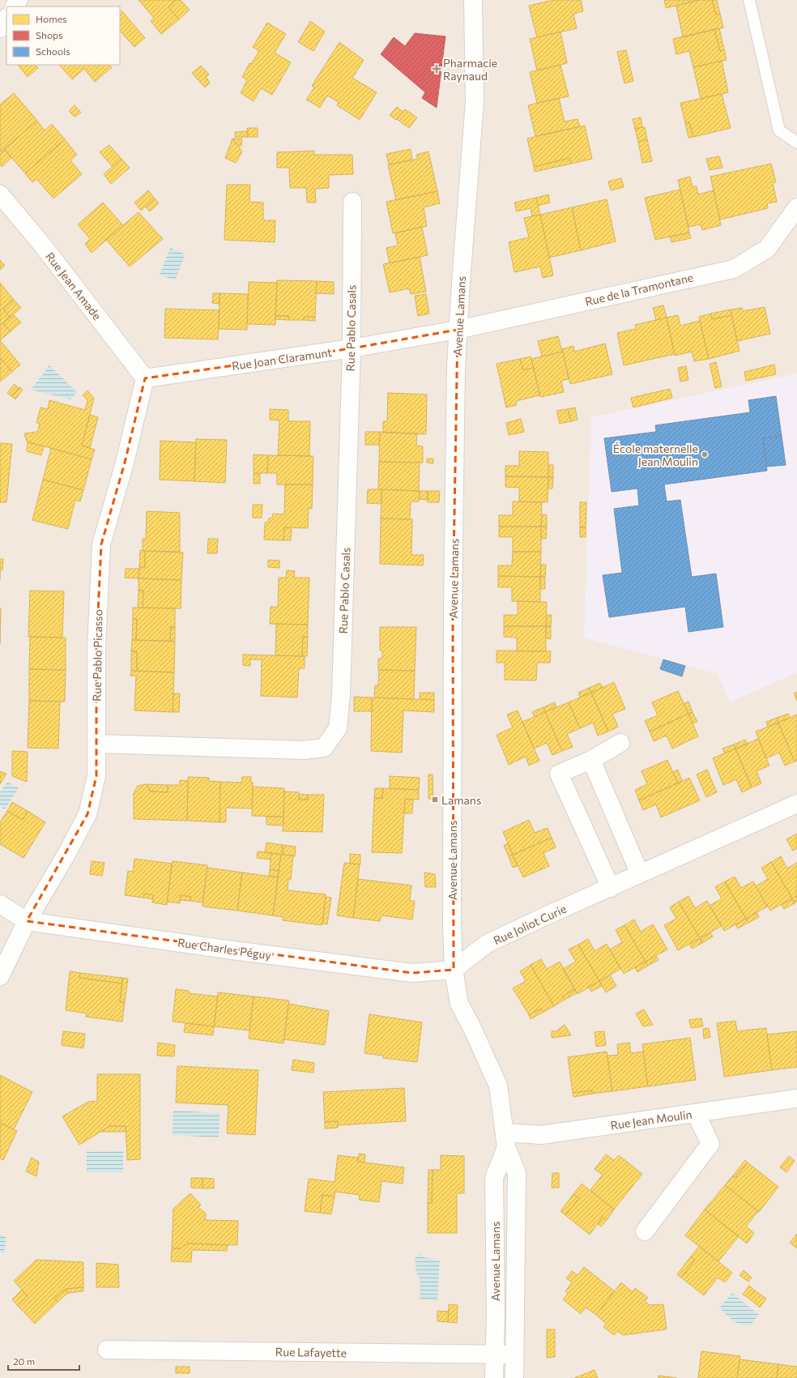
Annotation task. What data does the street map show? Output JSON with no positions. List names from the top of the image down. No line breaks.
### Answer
{"streets":{"street":["Rue Jean Amade","Rue de la Tramontane","Avenue Lamans","Rue Pablo Casals","Rue Joan Claramunt","Rue Pablo Picasso","Rue Joliot Curie","Rue Charles Péguy","Rue Jean Moulin","Rue Lafayette"]},"crossings":[["Rue Jean Amade","Rue Joan Claramunt"],["Rue Jean Amade","Rue Pablo Picasso"],["Rue de la Tramontane","Avenue Lamans"],["Rue de la Tramontane","Rue Joan Claramunt"],["Avenue Lamans","Rue Joan Claramunt"],["Avenue Lamans","Rue Joliot Curie"],["Avenue Lamans","Rue Charles Péguy"],["Avenue Lamans","Rue Jean Moulin"],["Avenue Lamans","Rue Lafayette"],["Rue Pablo Casals","Rue Joan Claramunt"],["Rue Pablo Casals","Rue Pablo Picasso"],["Rue Joan Claramunt","Rue Pablo Picasso"],["Rue Pablo Picasso","Rue Charles Péguy"],["Rue Joliot Curie","Rue Charles Péguy"]],"places":{"health":["Pharmacie Raynaud"],"other":["École maternelle Jean Moulin"],"transit":["Lamans"]},"legend":["Homes","Shops","Schools"],"scale_bar":"20 m"}
